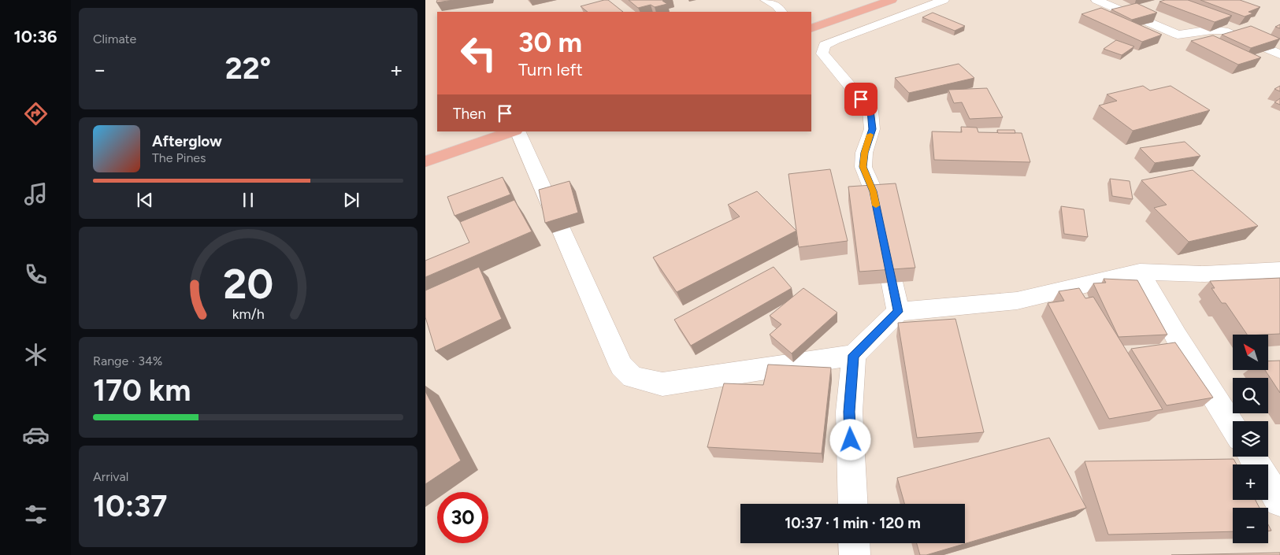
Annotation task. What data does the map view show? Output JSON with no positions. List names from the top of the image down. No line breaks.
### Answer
{"north":"top left","page":{"tabs":"10:36","tile":["Climate",["Range · 34%","170 km"],["Arrival","10:37"]],"turn":["30 m","Turn left"],"heat":["−","22°","+"],"then":"Then","song":["Afterglow","The Pines"],"map_buttons":["+","−"],"limit":"30","trip":"10:37 · 1 min · 120 m","gauge":["20","km/h"]}}
